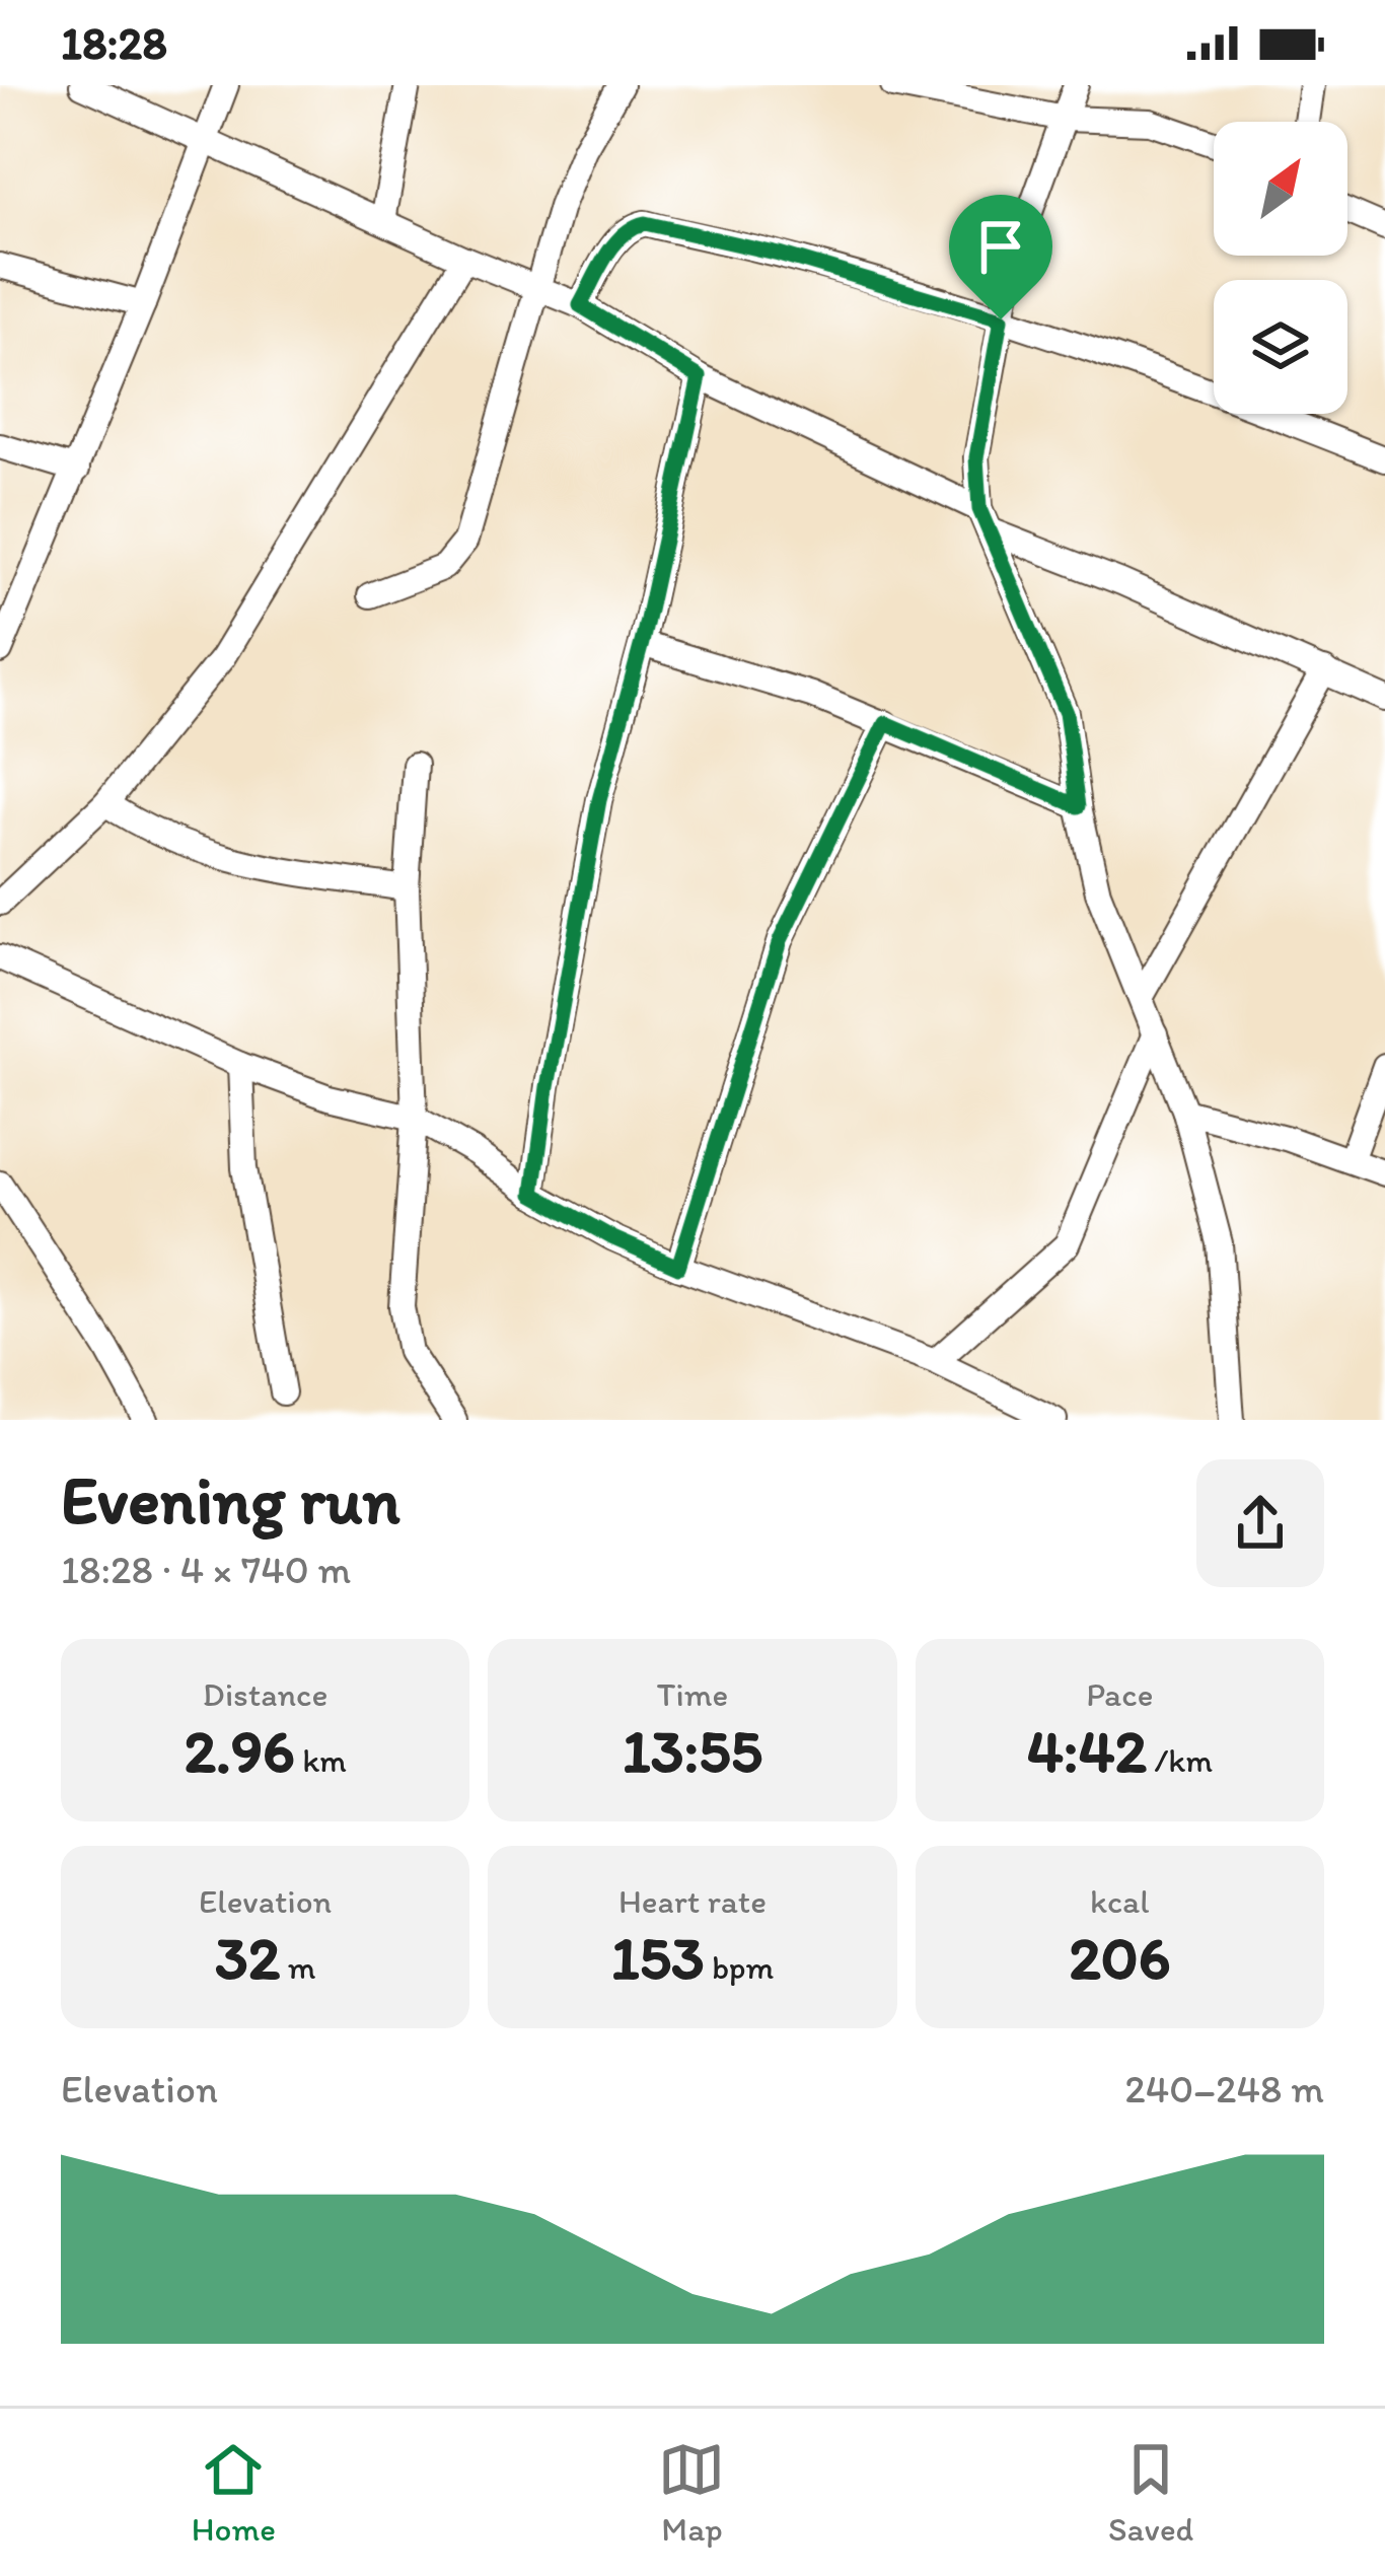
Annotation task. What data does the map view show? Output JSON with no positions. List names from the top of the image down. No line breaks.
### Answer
{"north":"top right","page":{"status":"18:28","heading":["Evening run","18:28 · 4 × 740 m"],"stats":[["Distance","2.96 km"],["Time","13:55"],["Pace","4:42 /km"],["Elevation","32 m"],["Heart rate","153 bpm"],["kcal","206"]],"chart":["Elevation","240–248 m"],"tabs":["Home","Map","Saved"]}}
